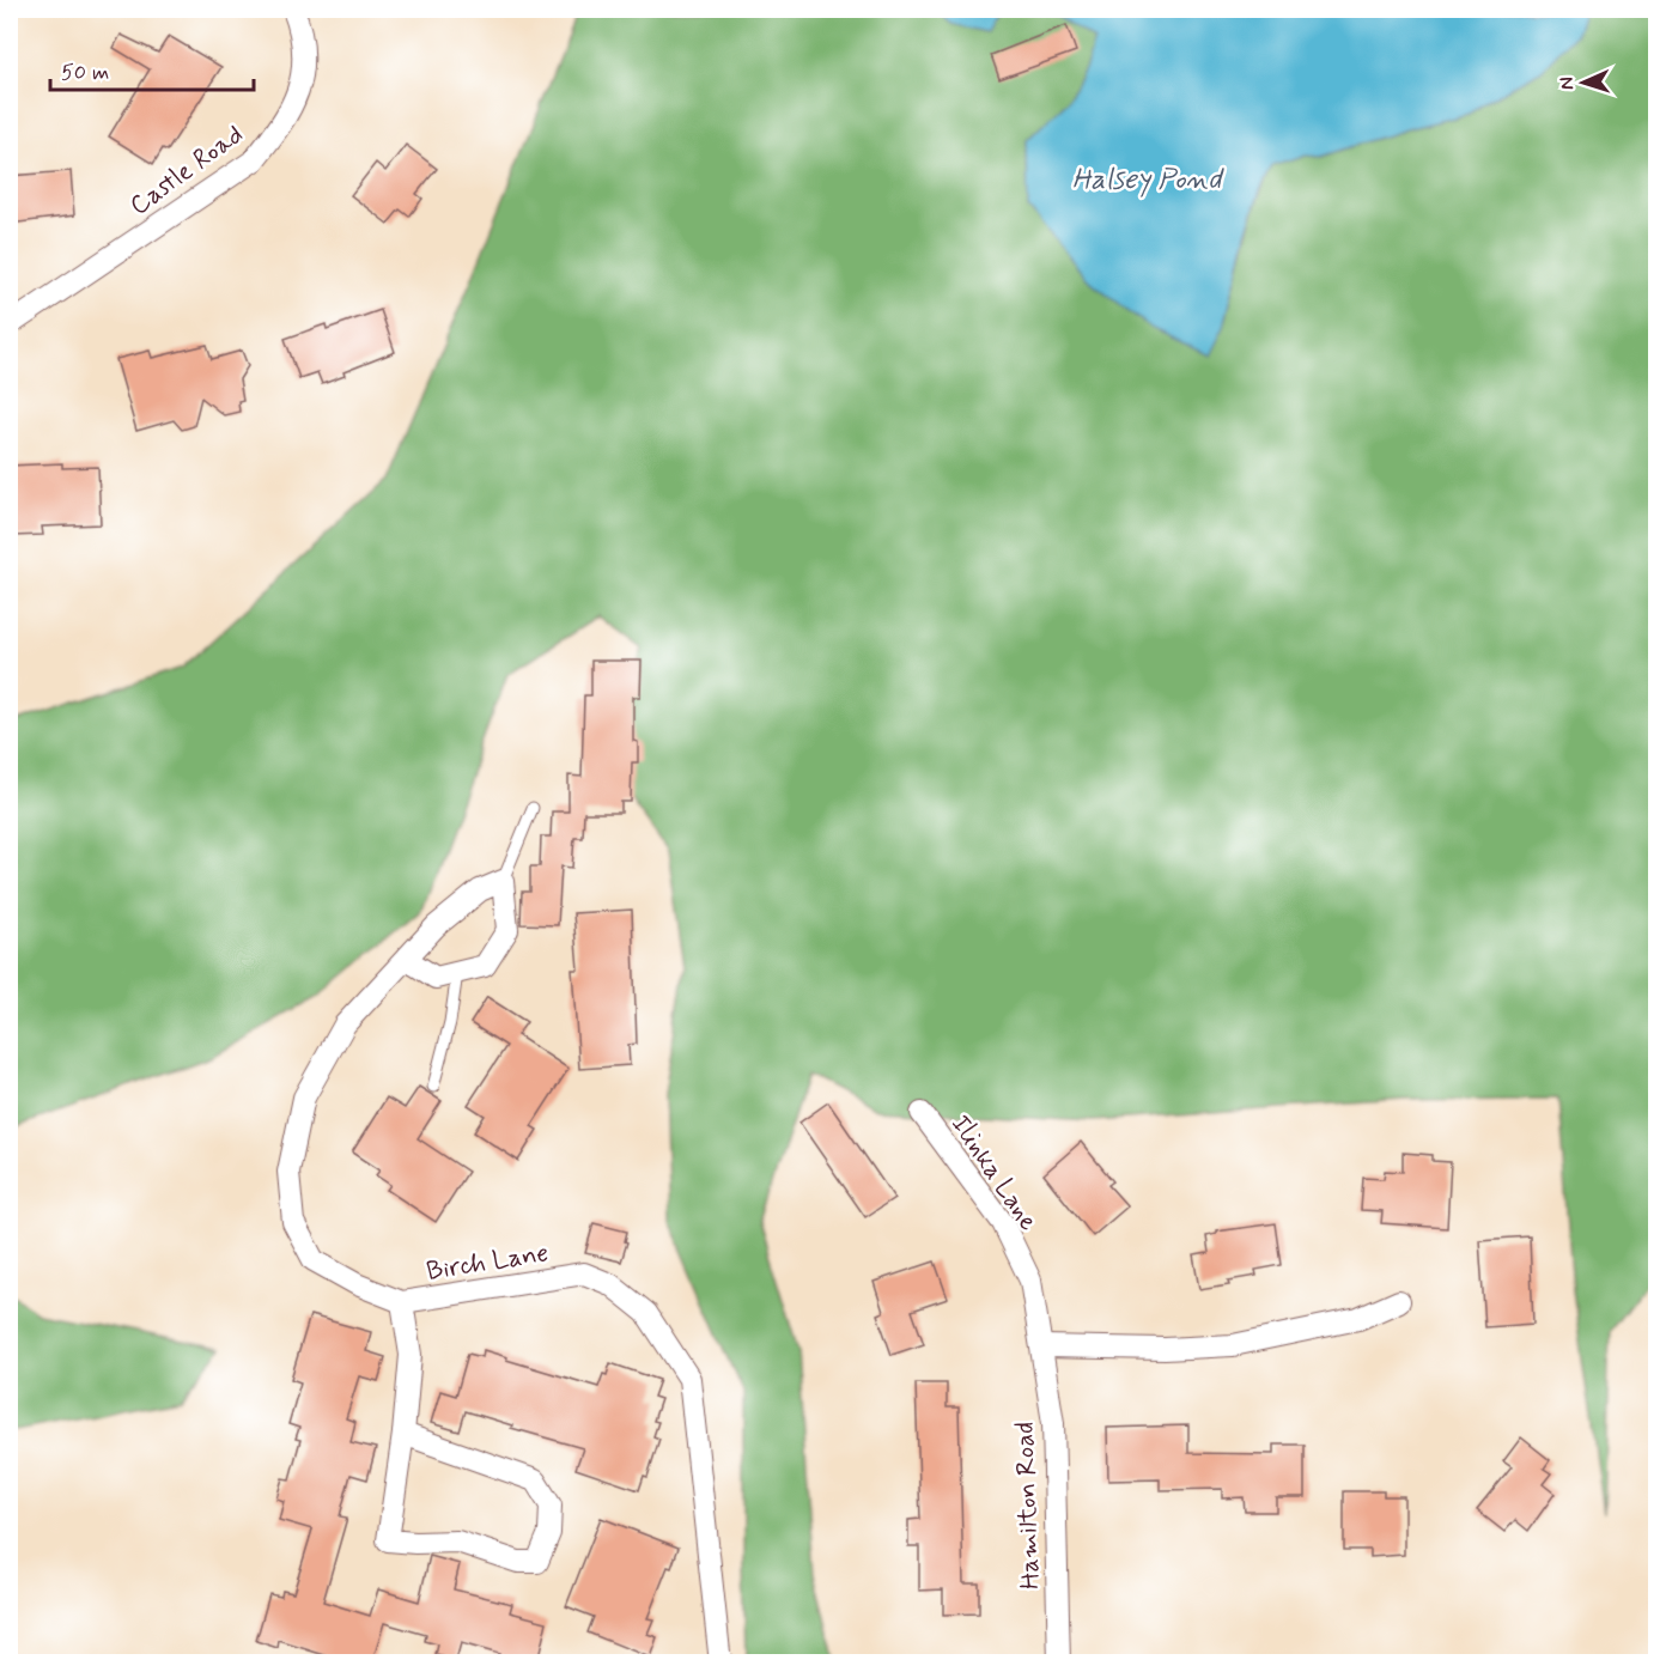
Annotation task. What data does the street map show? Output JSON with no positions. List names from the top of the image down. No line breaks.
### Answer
{"streets":{"street":["Castle Road","Ilinka Lane","Birch Lane","Hamilton Road"]},"crossings":[["Ilinka Lane","Hamilton Road"]],"water":["Halsey Pond"],"scale_bar":"50 m","north":"left"}
